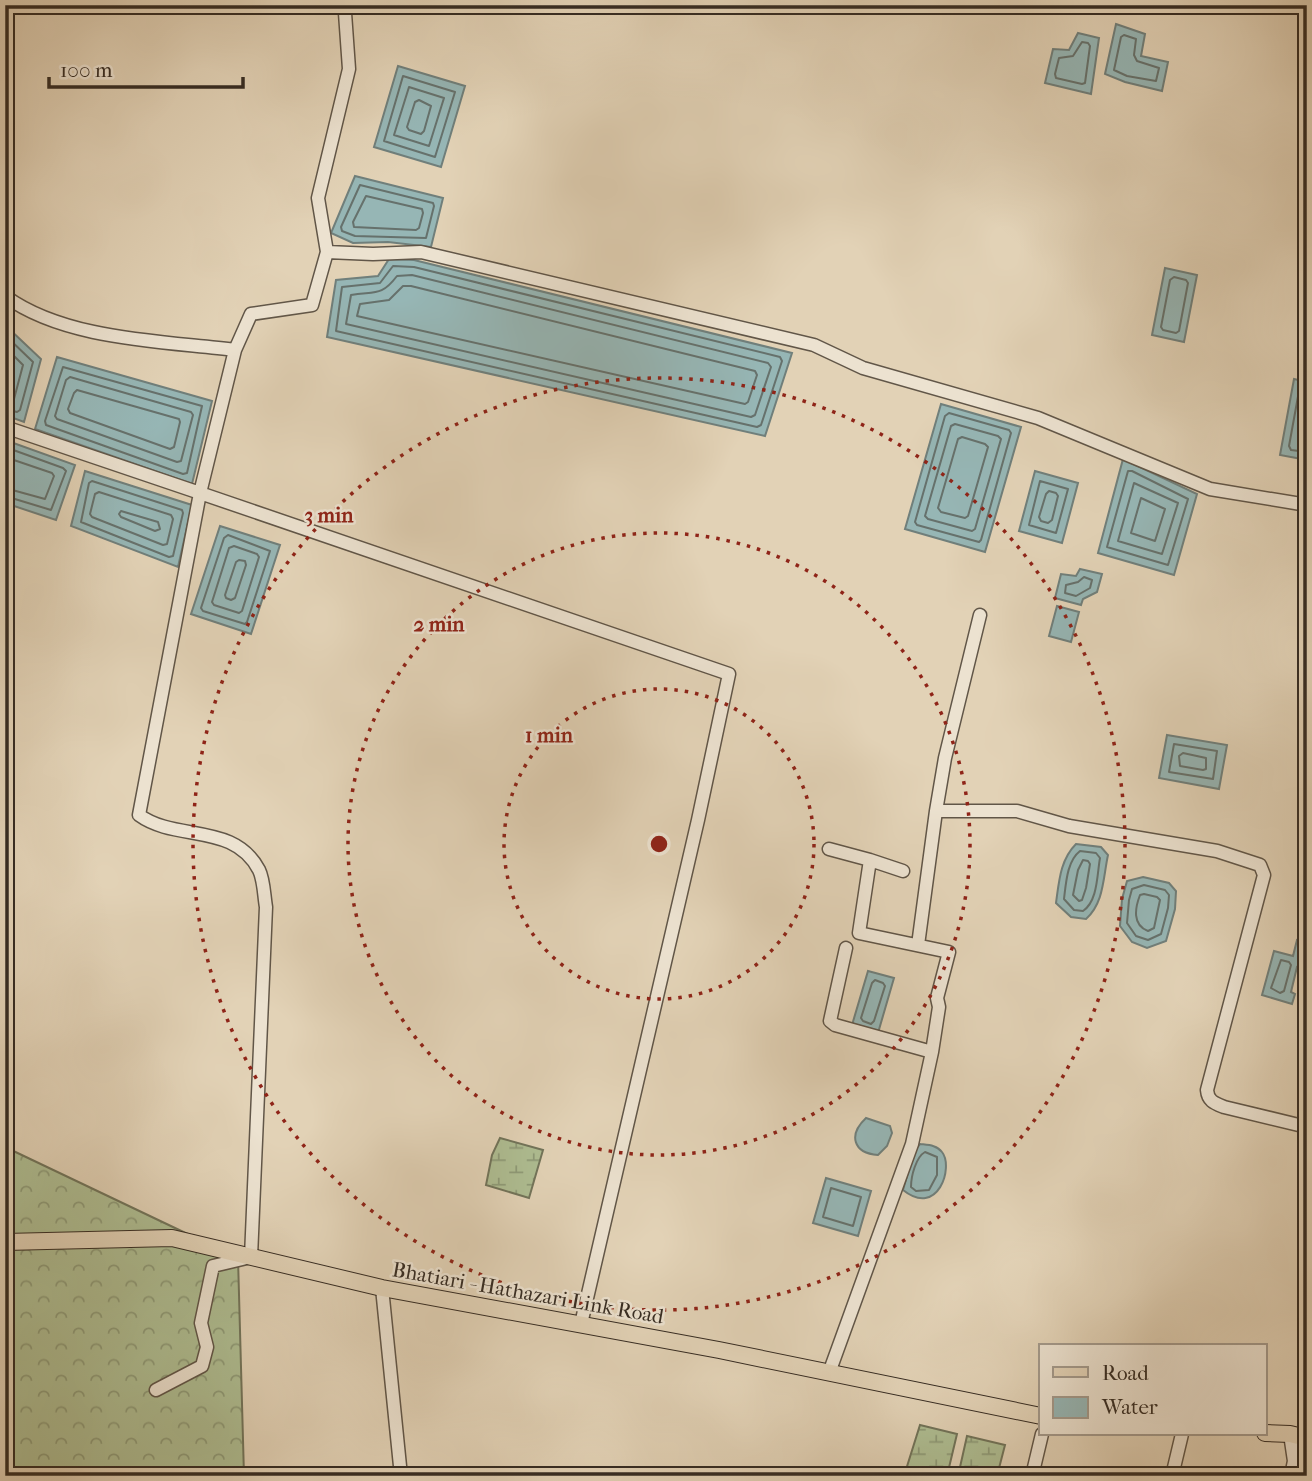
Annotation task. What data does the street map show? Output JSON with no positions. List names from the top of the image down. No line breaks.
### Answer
{"streets":{"main road":["Bhatiari - Hathazari Link Road"]},"legend":["Road","Water"],"scale_bar":"100 m","rings":["3 min","2 min","1 min"]}
